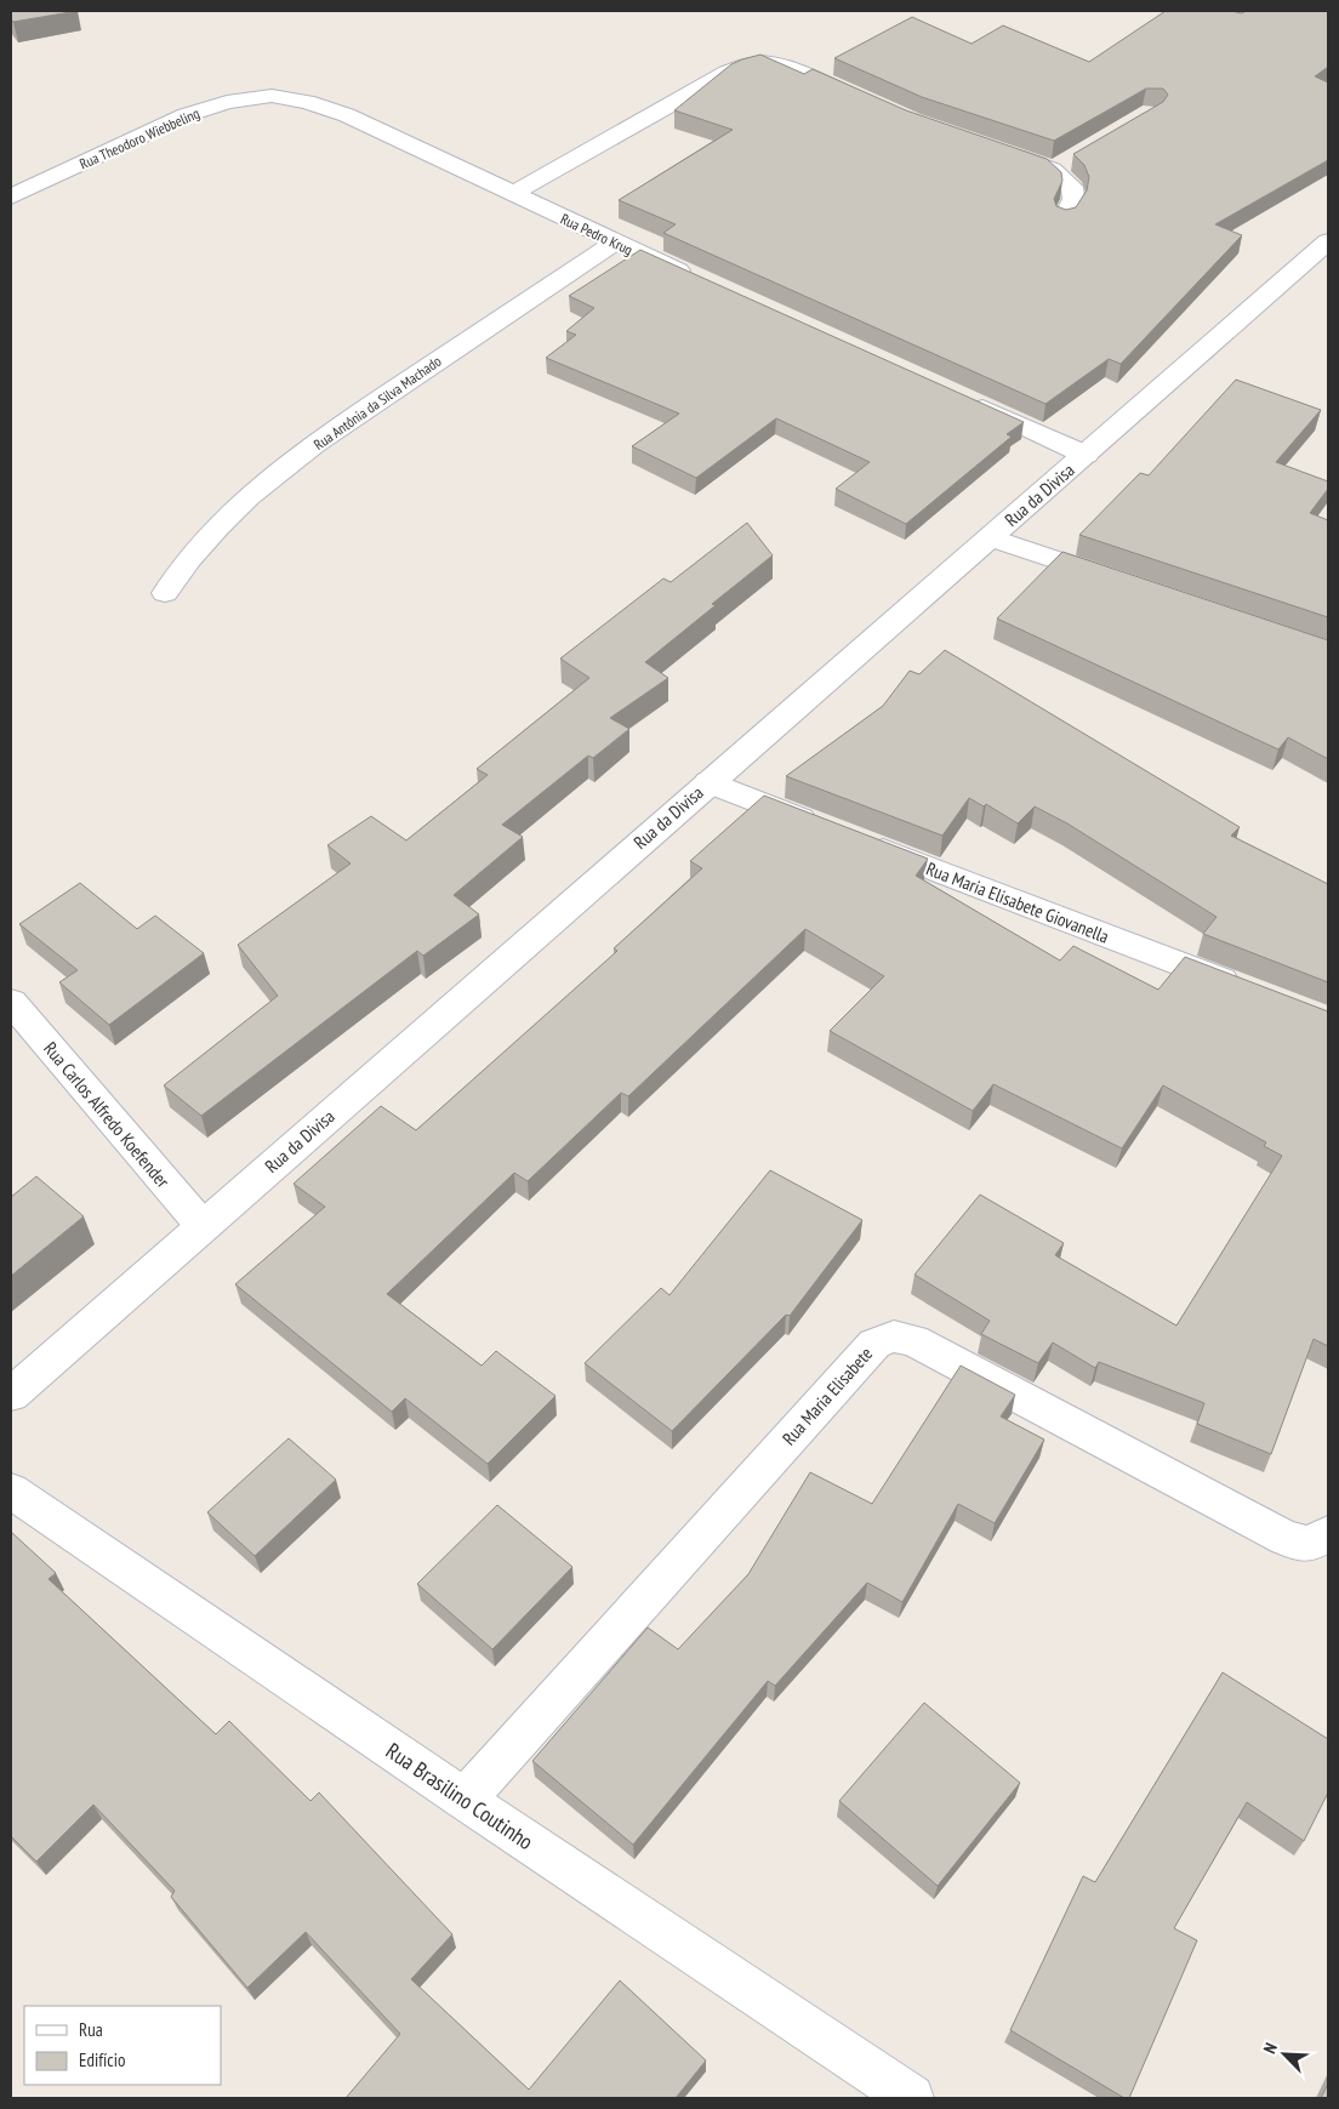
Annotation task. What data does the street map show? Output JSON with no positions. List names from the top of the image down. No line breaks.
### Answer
{"streets":{"street":["Rua Theodoro Wiebbeling","Rua Pedro Krug","Rua Antônia da Silva Machado","Rua da Divisa","Rua Maria Elisabete Giovanella","Rua Carlos Alfredo Koefender","Rua Maria Elisabete","Rua Brasilino Coutinho"]},"crossings":[["Rua Theodoro Wiebbeling","Rua Pedro Krug"],["Rua Pedro Krug","Rua Antônia da Silva Machado"],["Rua da Divisa","Rua Maria Elisabete Giovanella"],["Rua da Divisa","Rua Carlos Alfredo Koefender"],["Rua Maria Elisabete","Rua Brasilino Coutinho"]],"legend":["Rua","Edifício"],"north":"top left"}
